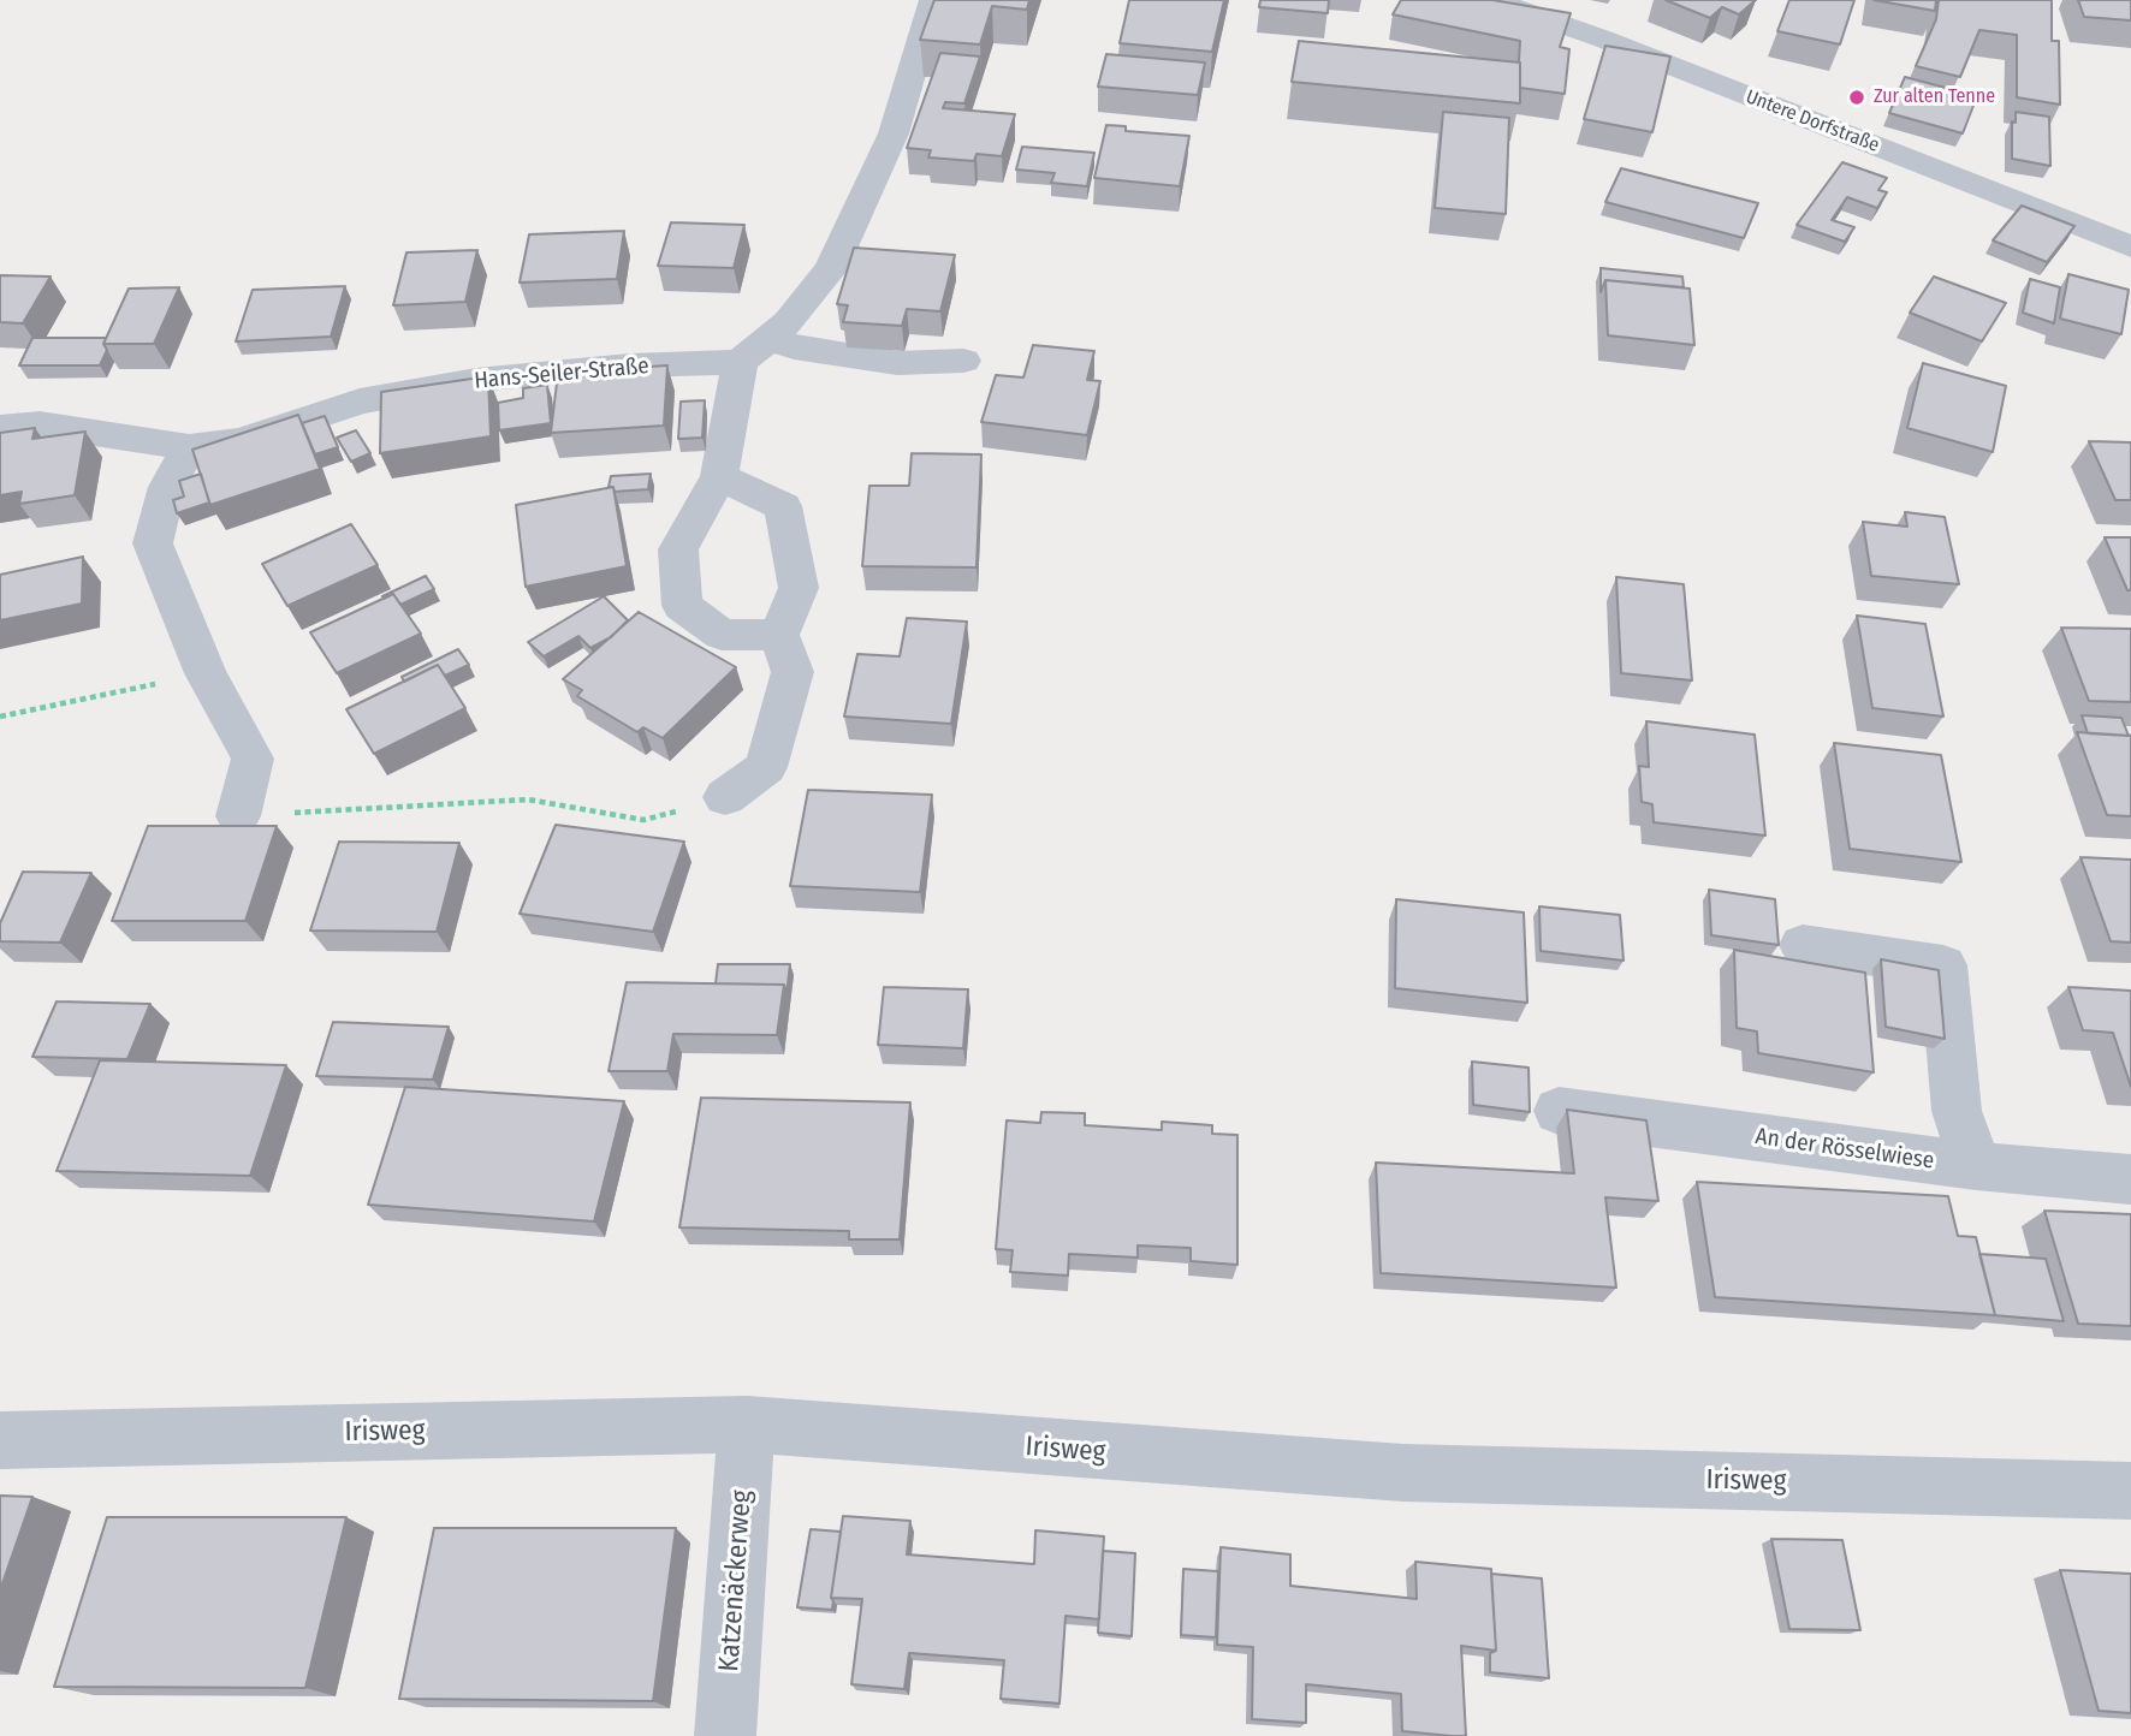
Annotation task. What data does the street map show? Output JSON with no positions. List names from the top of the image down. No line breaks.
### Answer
{"streets":{"street":["Untere Dorfstraße","Hans-Seiler-Straße","An der Rösselwiese","Irisweg","Katzenäckerweg"]},"crossings":[["Irisweg","Katzenäckerweg"]],"places":["Zur alten Tenne"]}
